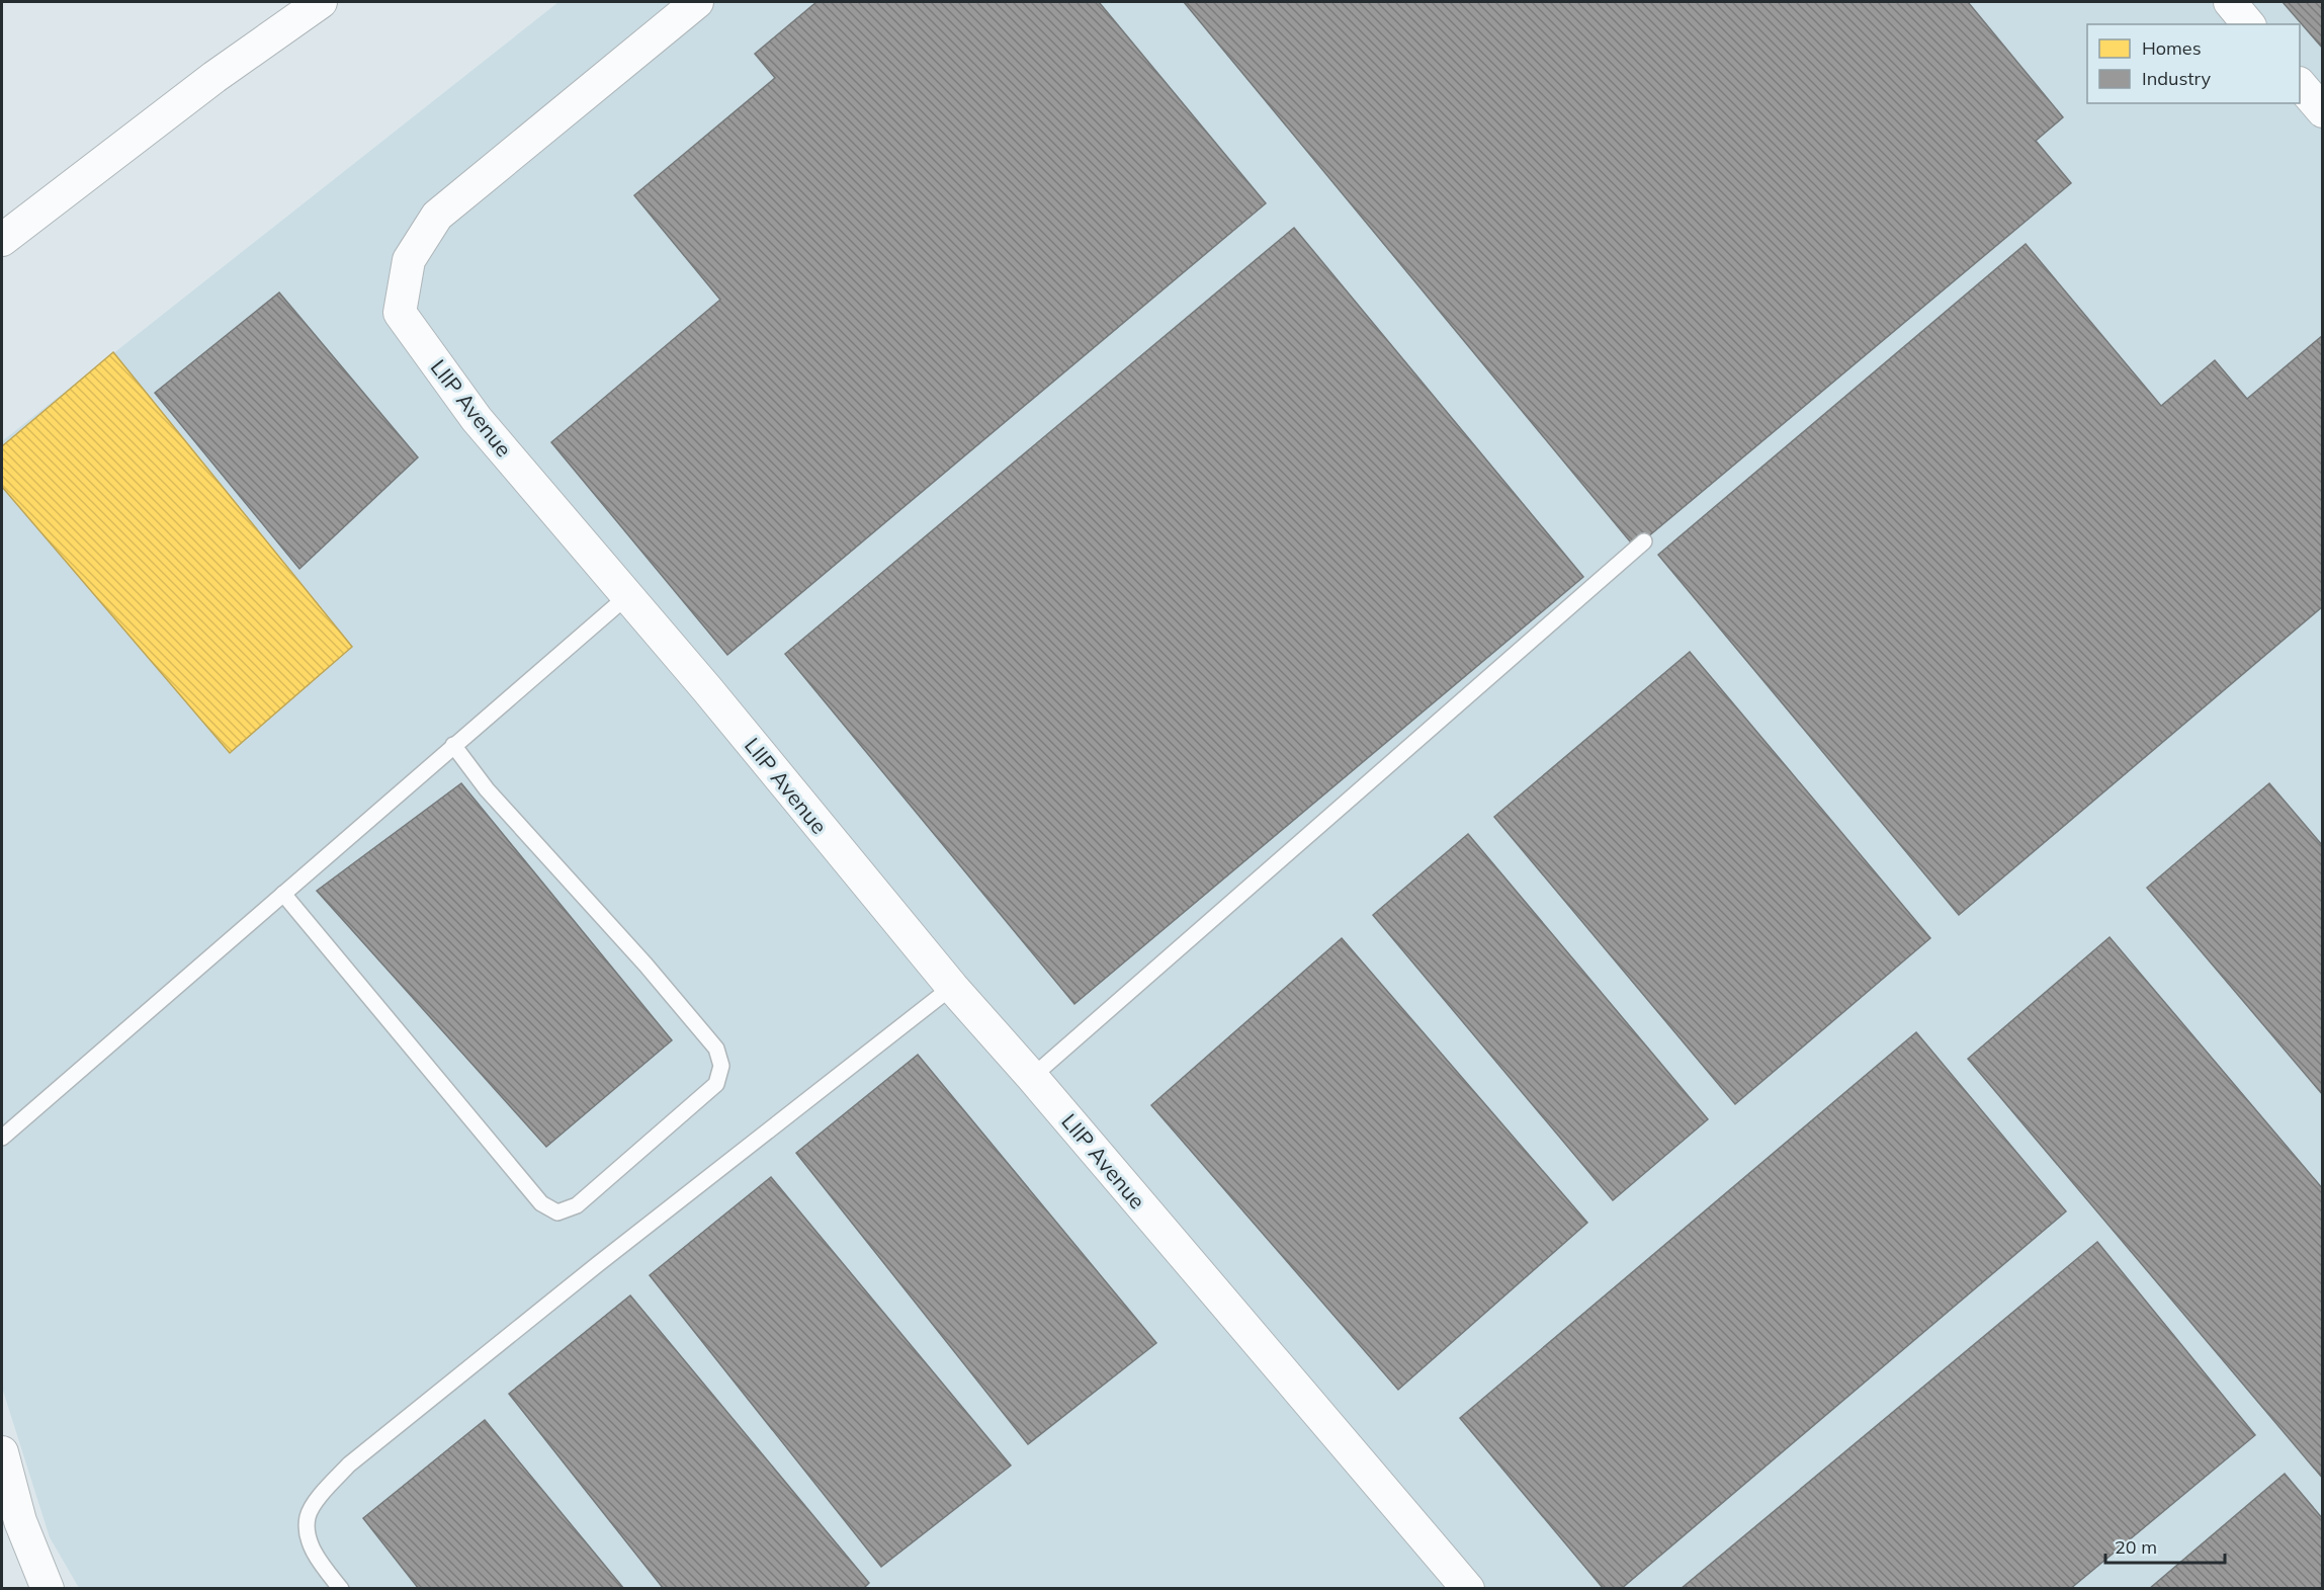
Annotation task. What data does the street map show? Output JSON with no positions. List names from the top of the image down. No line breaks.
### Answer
{"streets":{"street":["LIIP Avenue"]},"legend":["Homes","Industry"],"scale_bar":"20 m"}
